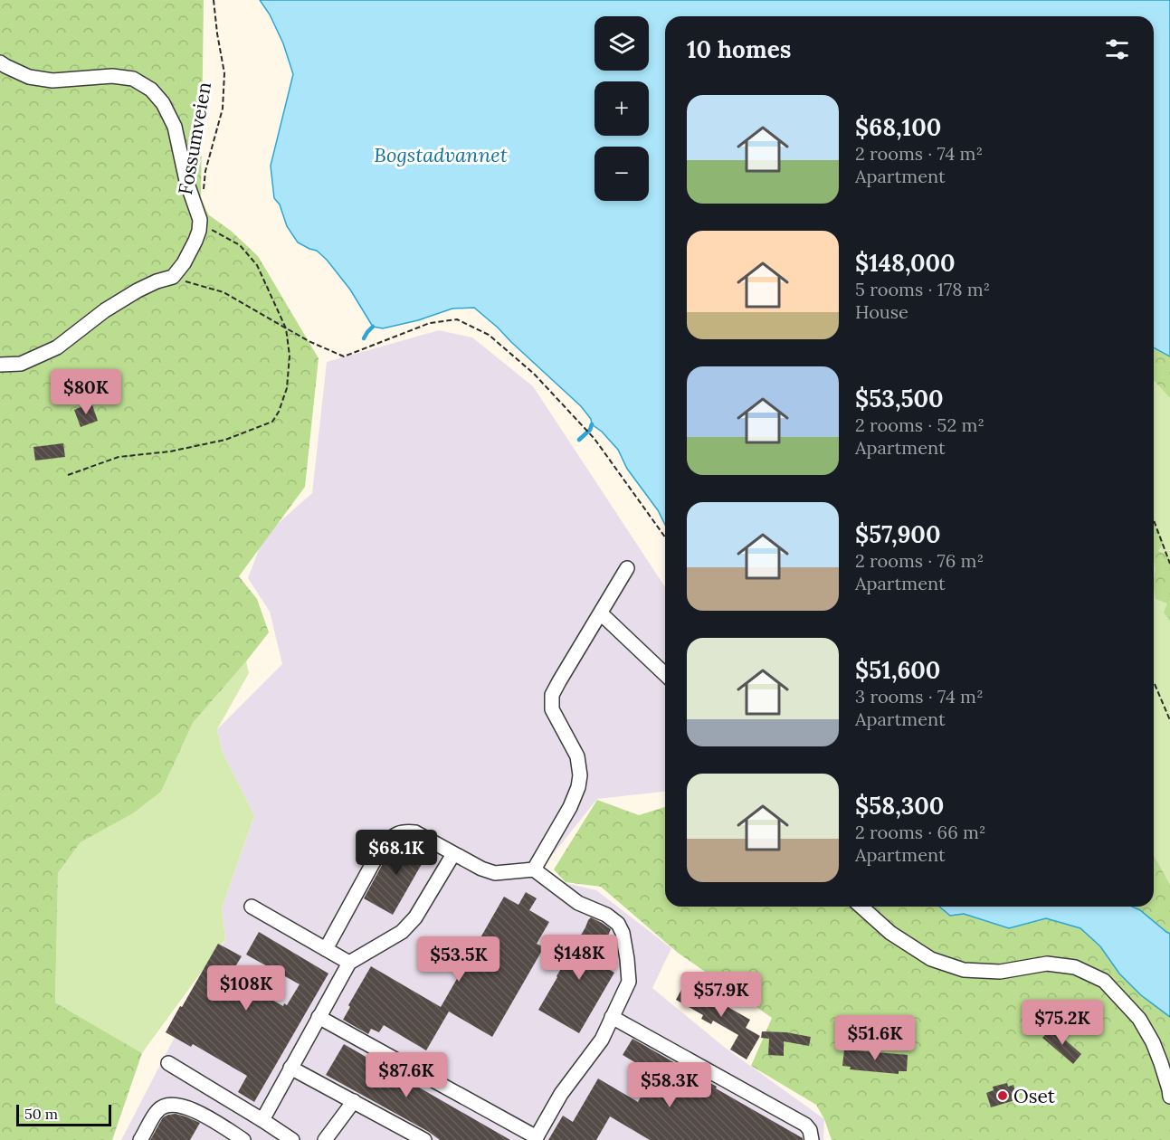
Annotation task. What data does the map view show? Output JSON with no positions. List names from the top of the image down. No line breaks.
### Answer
{"streets":{"street":["Fossumveien"]},"water":["Bogstadvannet"],"places":["Oset"],"scale_bar":"50 m","page":{"map_buttons":["+","−"],"heading":"10 homes","list":[{"name":"$68,100","note":"2 rooms · 74 m² · Apartment"},{"name":"$148,000","note":"5 rooms · 178 m² · House"},{"name":"$53,500","note":"2 rooms · 52 m² · Apartment"},{"name":"$57,900","note":"2 rooms · 76 m² · Apartment"},{"name":"$51,600","note":"3 rooms · 74 m² · Apartment"},{"name":"$58,300","note":"2 rooms · 66 m² · Apartment"}],"price":["$80K","$68.1K","$148K","$53.5K","$108K","$57.9K","$75.2K","$51.6K","$87.6K","$58.3K"],"scale":"50 m"}}
